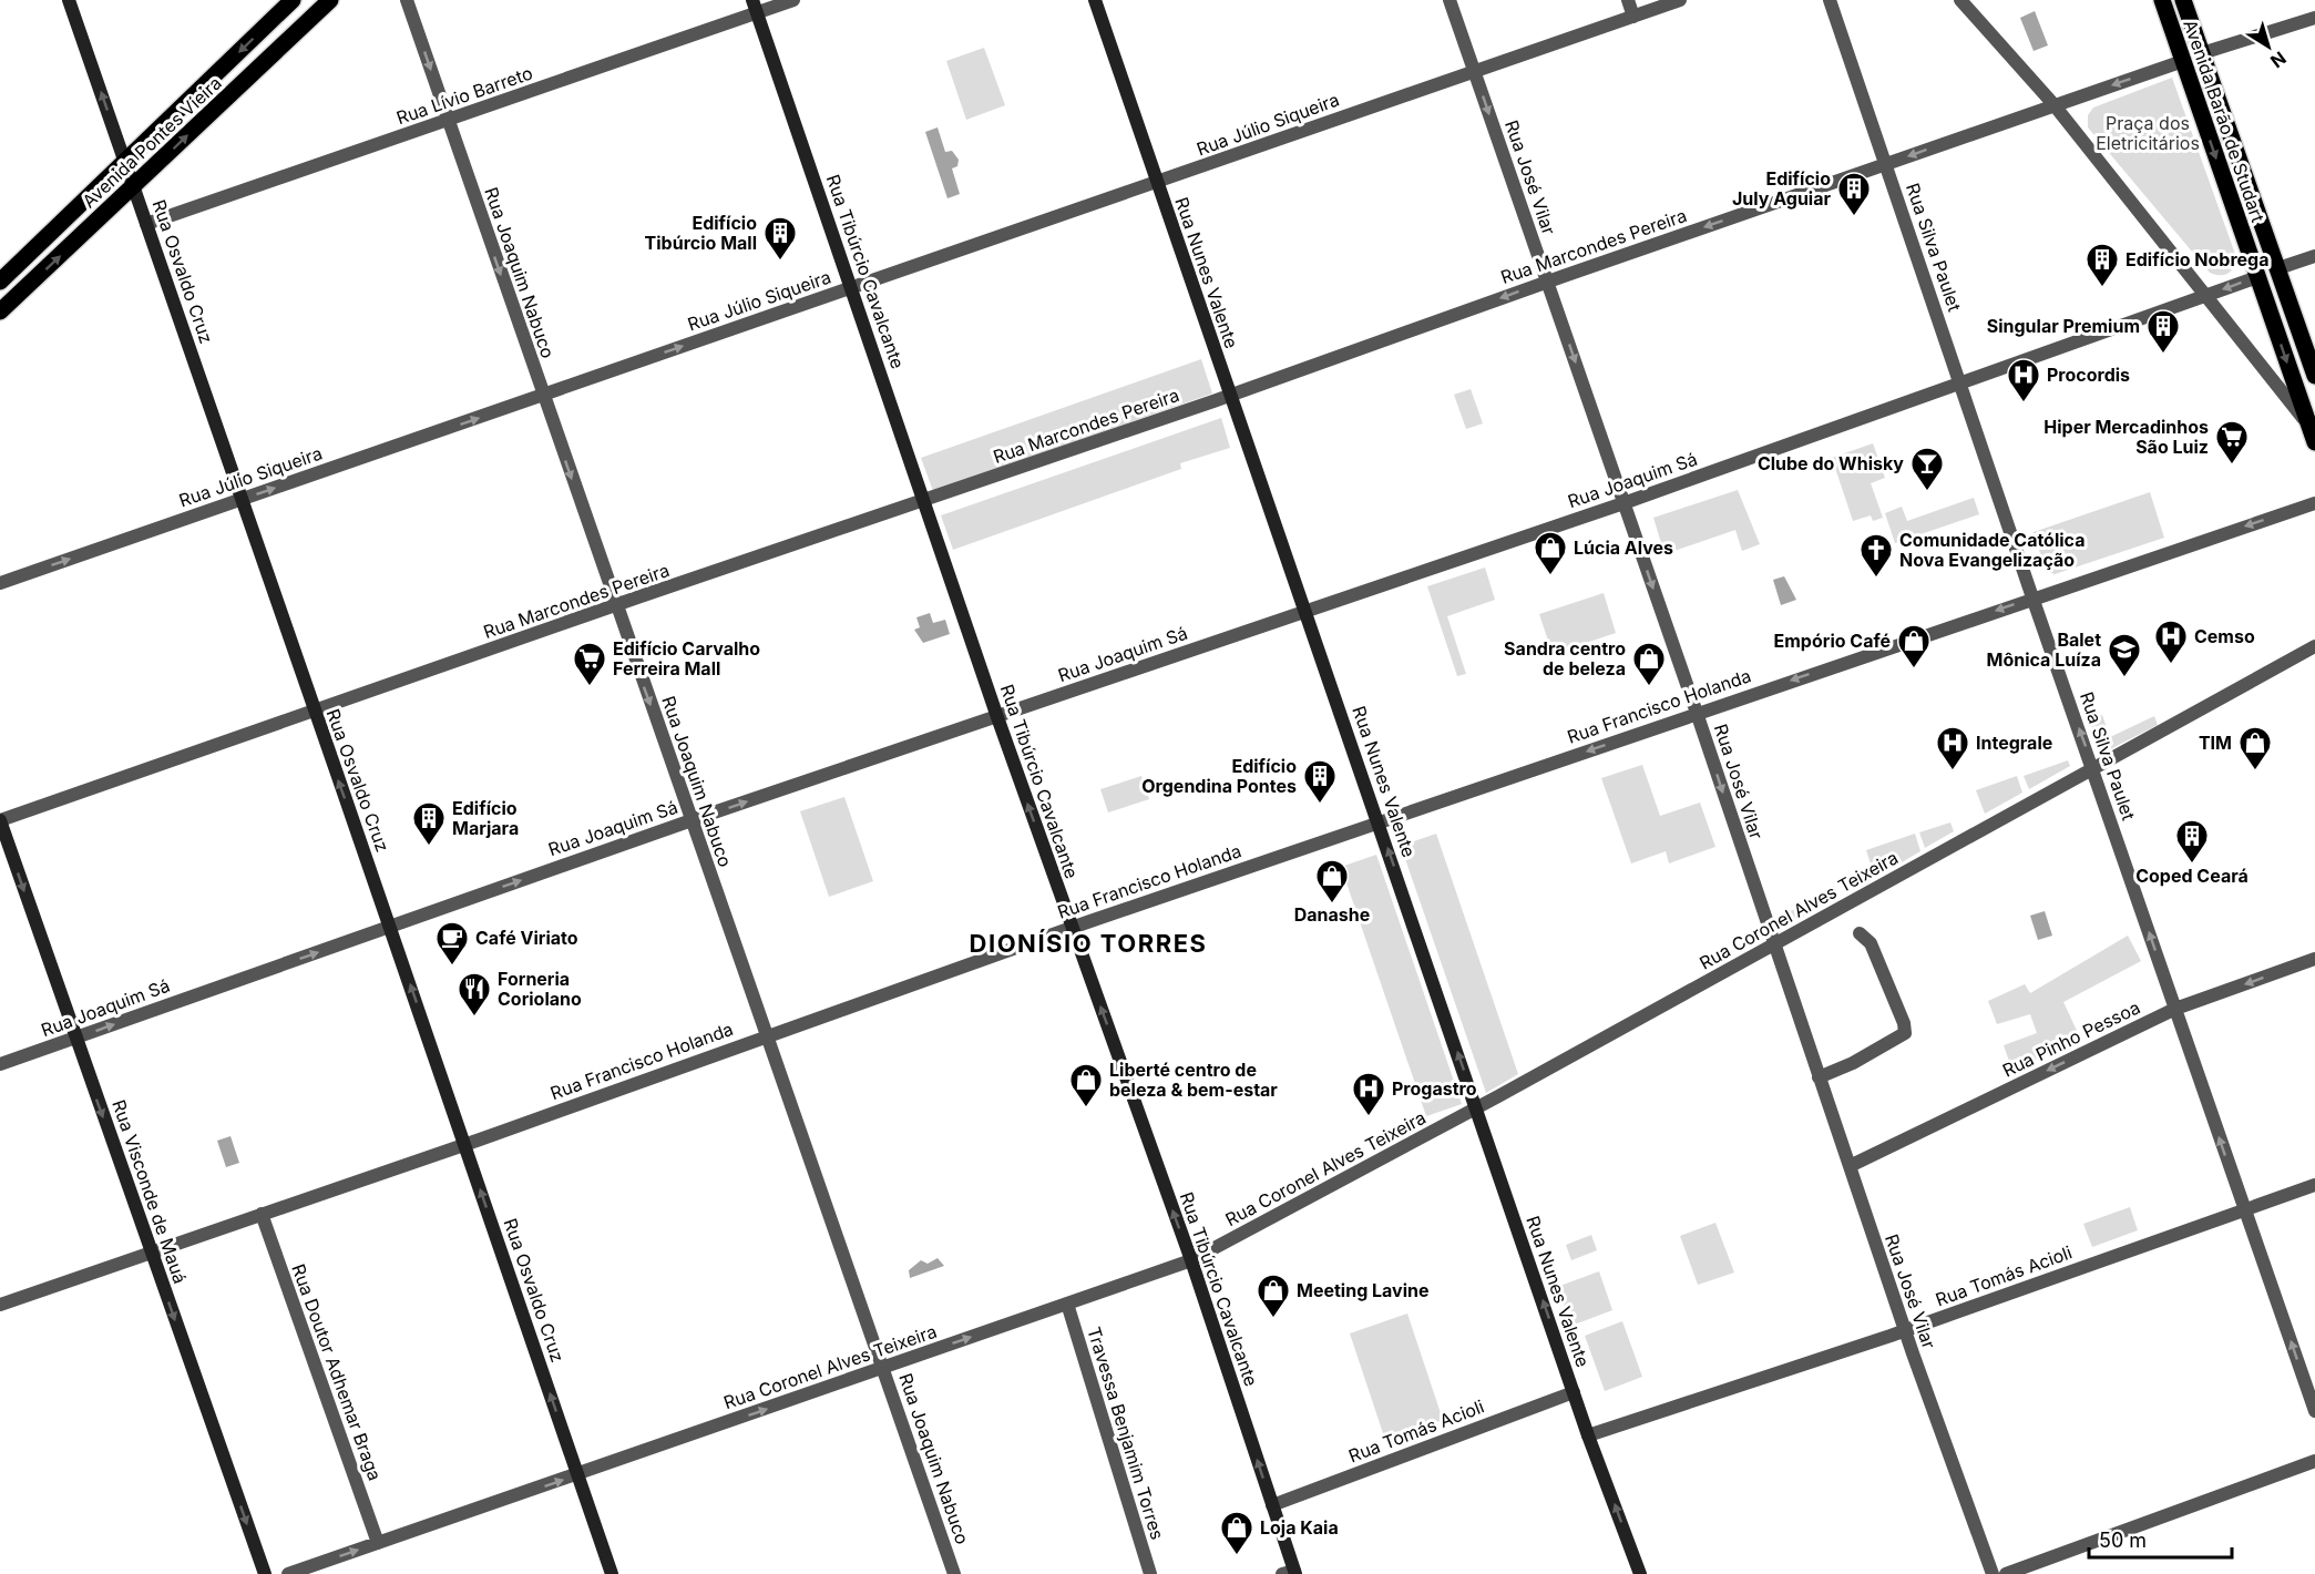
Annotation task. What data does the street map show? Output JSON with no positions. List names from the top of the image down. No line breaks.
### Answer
{"streets":{"main road":["Avenida Barão de Studart","Avenida Pontes Vieira"],"street":["Rua Lívio Barreto","Rua Júlio Siqueira","Rua José Vilar","Rua Marcondes Pereira","Rua Silva Paulet","Rua Osvaldo Cruz","Rua Tibúrcio Cavalcante","Rua Joaquim Nabuco","Rua Nunes Valente","Rua Joaquim Sá","Rua Francisco Holanda","Rua Coronel Alves Teixeira","Rua Pinho Pessoa","Rua Visconde de Mauá","Rua Tomás Acioli","Rua Doutor Adhemar Braga","Travessa Benjamim Torres"]},"crossings":[["Rua Lívio Barreto","Rua Osvaldo Cruz"],["Rua Lívio Barreto","Rua Tibúrcio Cavalcante"],["Rua Lívio Barreto","Rua Joaquim Nabuco"],["Avenida Barão de Studart","Rua Marcondes Pereira"],["Avenida Barão de Studart","Rua Joaquim Sá"],["Rua Júlio Siqueira","Rua José Vilar"],["Rua Júlio Siqueira","Rua Osvaldo Cruz"],["Rua Júlio Siqueira","Rua Tibúrcio Cavalcante"],["Rua Júlio Siqueira","Rua Joaquim Nabuco"],["Rua Júlio Siqueira","Rua Nunes Valente"],["Avenida Pontes Vieira","Rua Osvaldo Cruz"],["Rua José Vilar","Rua Marcondes Pereira"],["Rua José Vilar","Rua Joaquim Sá"],["Rua José Vilar","Rua Francisco Holanda"],["Rua José Vilar","Rua Coronel Alves Teixeira"],["Rua José Vilar","Rua Pinho Pessoa"],["Rua José Vilar","Rua Tomás Acioli"],["Rua Marcondes Pereira","Rua Silva Paulet"],["Rua Marcondes Pereira","Rua Osvaldo Cruz"],["Rua Marcondes Pereira","Rua Tibúrcio Cavalcante"],["Rua Marcondes Pereira","Rua Joaquim Nabuco"],["Rua Marcondes Pereira","Rua Nunes Valente"],["Rua Marcondes Pereira","Rua Visconde de Mauá"],["Rua Silva Paulet","Rua Joaquim Sá"],["Rua Silva Paulet","Rua Francisco Holanda"],["Rua Silva Paulet","Rua Coronel Alves Teixeira"],["Rua Silva Paulet","Rua Pinho Pessoa"],["Rua Silva Paulet","Rua Tomás Acioli"],["Rua Osvaldo Cruz","Rua Joaquim Sá"],["Rua Osvaldo Cruz","Rua Francisco Holanda"],["Rua Osvaldo Cruz","Rua Coronel Alves Teixeira"],["Rua Tibúrcio Cavalcante","Rua Joaquim Sá"],["Rua Tibúrcio Cavalcante","Rua Francisco Holanda"],["Rua Tibúrcio Cavalcante","Rua Coronel Alves Teixeira"],["Rua Tibúrcio Cavalcante","Rua Tomás Acioli"],["Rua Joaquim Nabuco","Rua Joaquim Sá"],["Rua Joaquim Nabuco","Rua Francisco Holanda"],["Rua Joaquim Nabuco","Rua Coronel Alves Teixeira"],["Rua Nunes Valente","Rua Joaquim Sá"],["Rua Nunes Valente","Rua Francisco Holanda"],["Rua Nunes Valente","Rua Coronel Alves Teixeira"],["Rua Nunes Valente","Rua Tomás Acioli"],["Rua Joaquim Sá","Rua Visconde de Mauá"],["Rua Francisco Holanda","Rua Visconde de Mauá"],["Rua Francisco Holanda","Rua Doutor Adhemar Braga"],["Rua Coronel Alves Teixeira","Rua Doutor Adhemar Braga"],["Rua Coronel Alves Teixeira","Travessa Benjamim Torres"]],"one_way":["Rua Júlio Siqueira","Rua José Vilar","Rua Marcondes Pereira","Rua Silva Paulet","Rua Osvaldo Cruz","Rua Tibúrcio Cavalcante","Rua Joaquim Nabuco","Rua Nunes Valente","Rua Joaquim Sá","Rua Francisco Holanda","Rua Coronel Alves Teixeira","Rua Pinho Pessoa","Rua Visconde de Mauá"],"districts":["DIONÍSIO TORRES"],"parks":["Praça dos Eletricitários"],"places":{"building":["Edifício July Aguiar","Edifício Tibúrcio Mall","Edifício Nobrega","Singular Premium","Edifício Orgendina Pontes","Edifício Marjara","Coped Ceará"],"hospital":["Procordis","Cemso","Integrale","Progastro"],"supermarket":["Hiper Mercadinhos São Luiz","Edifício Carvalho Ferreira Mall"],"bar":["Clube do Whisky"],"shop":["Lúcia Alves","Empório Café","Sandra centro de beleza","TIM","Danashe","Liberté centro de beleza & bem-estar","Meeting Lavine","Loja Kaia"],"church":["Comunidade Católica Nova Evangelização"],"school or university":["Balet Mônica Luíza"],"cafe":["Café Viriato"],"restaurant":["Forneria Coriolano"]},"scale_bar":"50 m","north":"bottom right"}
